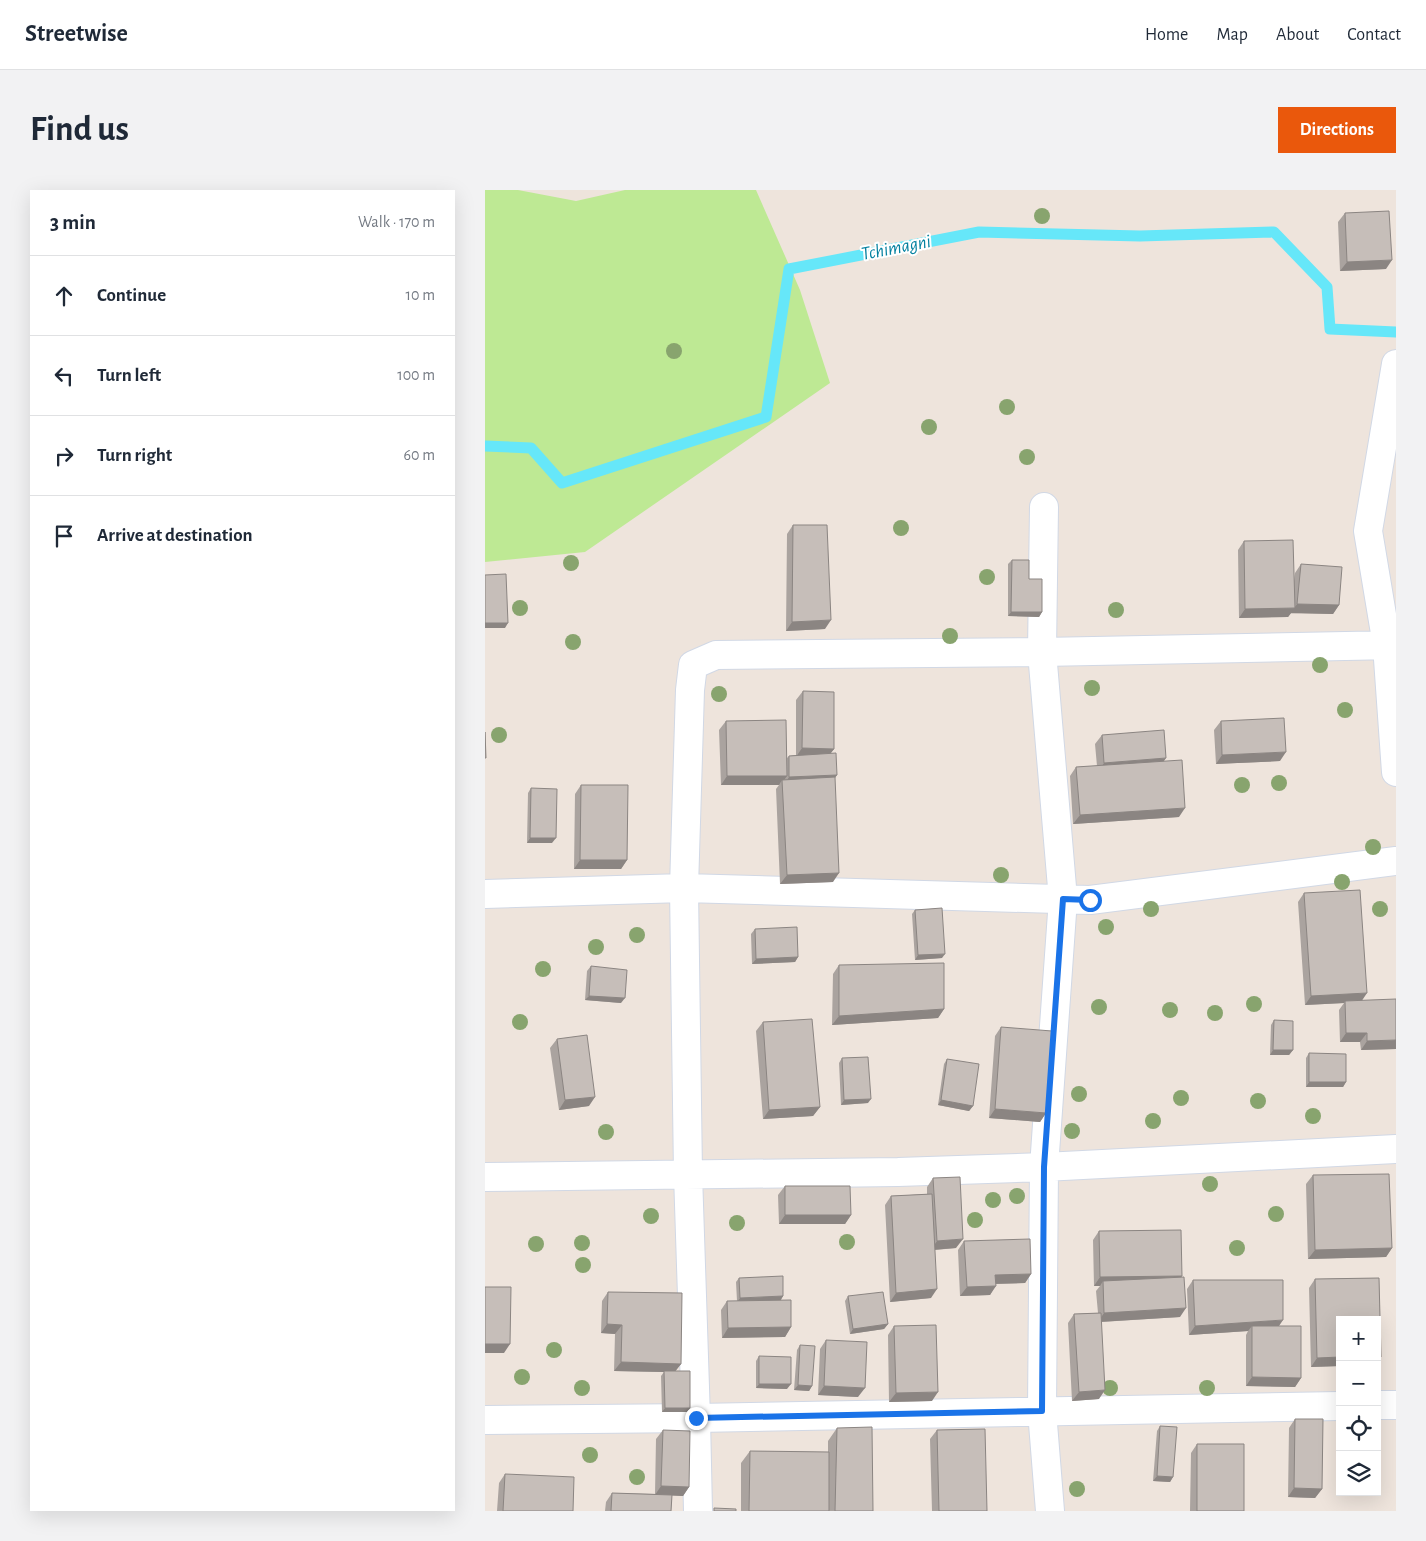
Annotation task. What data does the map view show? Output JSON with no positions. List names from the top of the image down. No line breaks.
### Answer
{"water":["Tchimagni"],"page":{"header":"Streetwise","nav":["Home","Map","About","Contact"],"buttons":"Directions","title":"Find us","heading":["3 min","Walk · 170 m"],"list":[["Continue","10 m"],["Turn left","100 m"],["Turn right","60 m"],"Arrive at destination"],"map_buttons":["+","−"]}}
